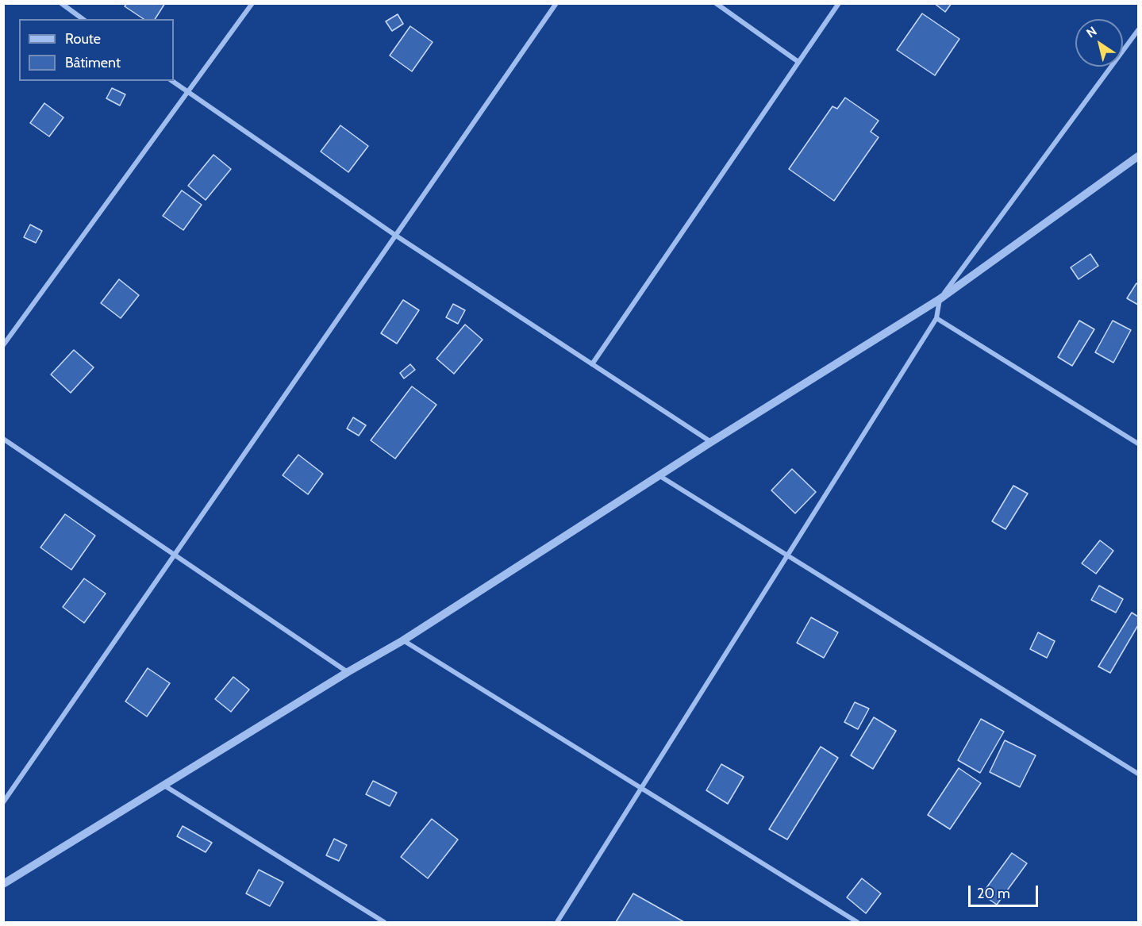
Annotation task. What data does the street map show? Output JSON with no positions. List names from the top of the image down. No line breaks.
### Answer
{"legend":["Route","Bâtiment"],"scale_bar":"20 m","north":"top left"}
